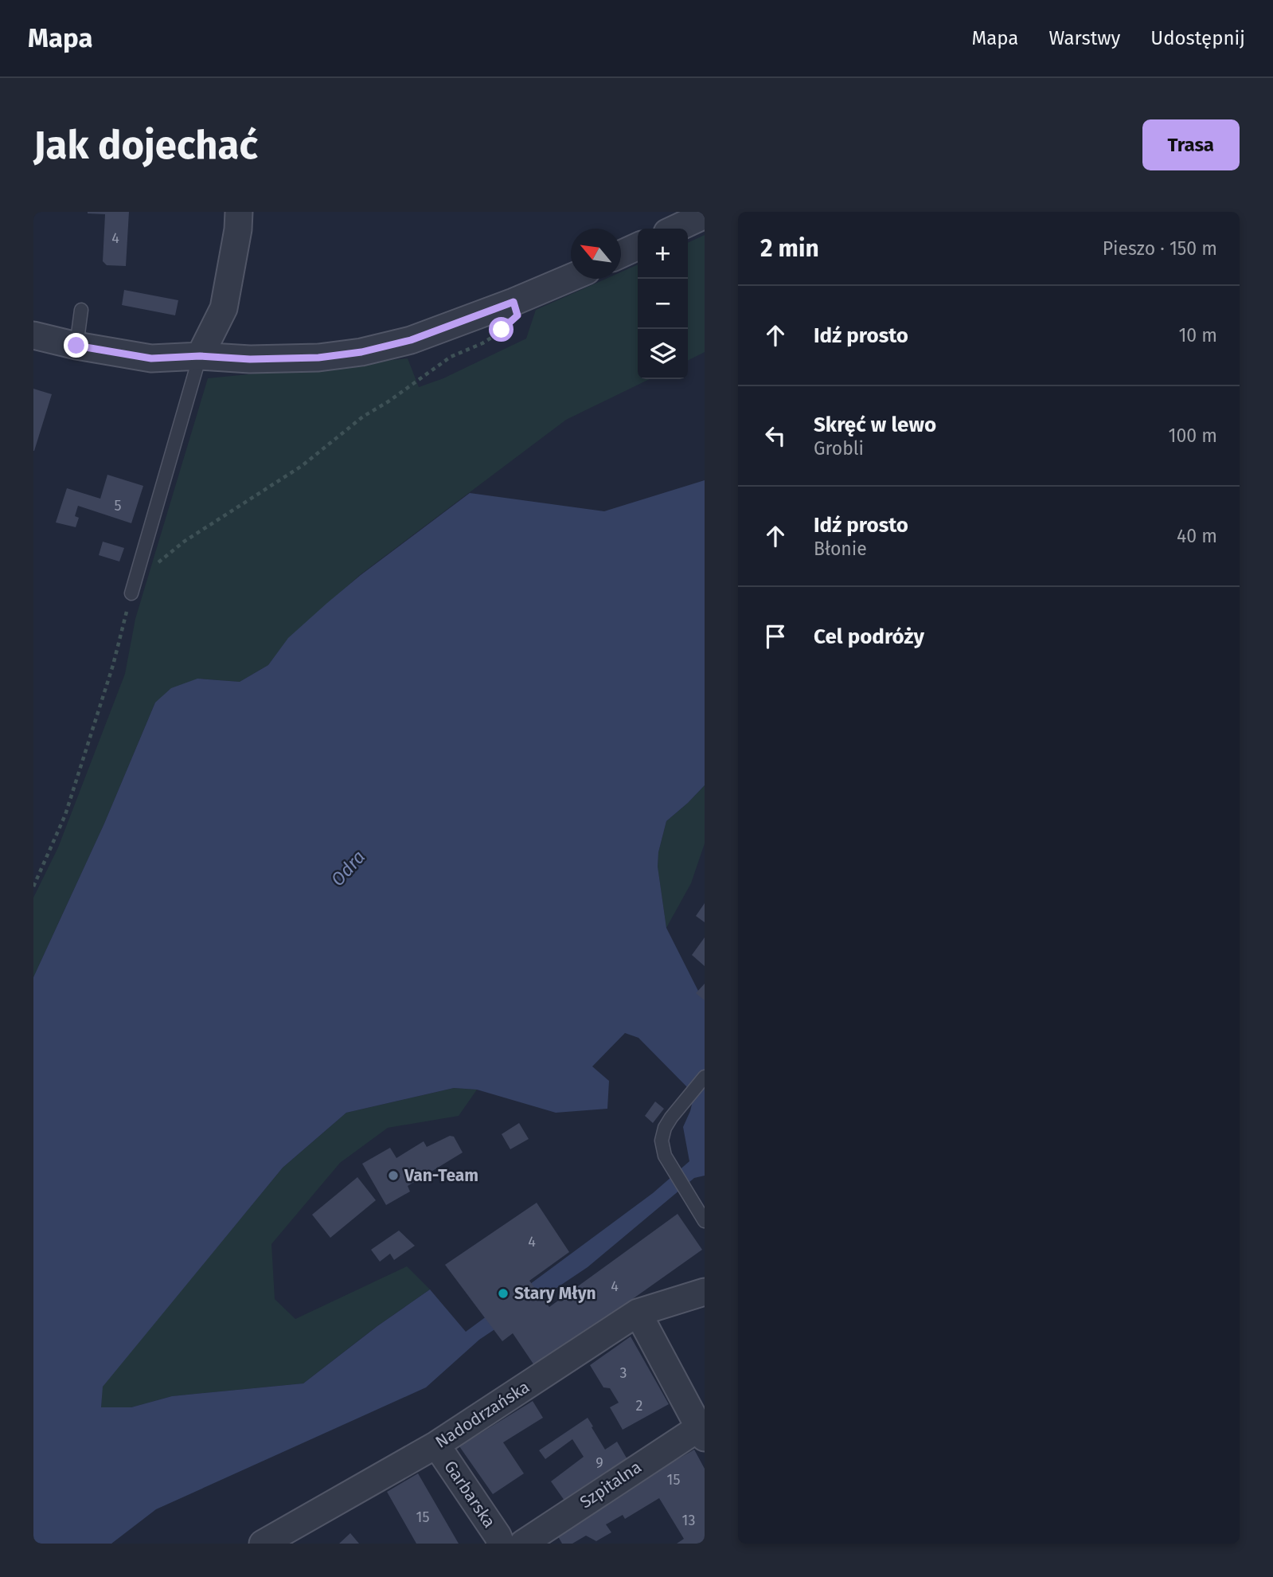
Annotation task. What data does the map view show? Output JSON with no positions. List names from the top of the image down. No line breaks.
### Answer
{"streets":{"street":["Nadodrzańska","Szpitalna","Garbarska"]},"crossings":[["Nadodrzańska","Garbarska"]],"water":["Odra"],"places":["Van-Team","Stary Młyn"],"house_numbers":["4","5","4","4","3","2","9","15","15","13"],"north":"top left","page":{"header":"Mapa","nav":["Mapa","Warstwy","Udostępnij"],"buttons":"Trasa","title":"Jak dojechać","heading":["2 min","Pieszo · 150 m"],"map_buttons":["+","−"],"list":[["Idź prosto","10 m"],["Skręć w lewo","Grobli","100 m"],["Idź prosto","Błonie","40 m"],"Cel podróży"]}}
